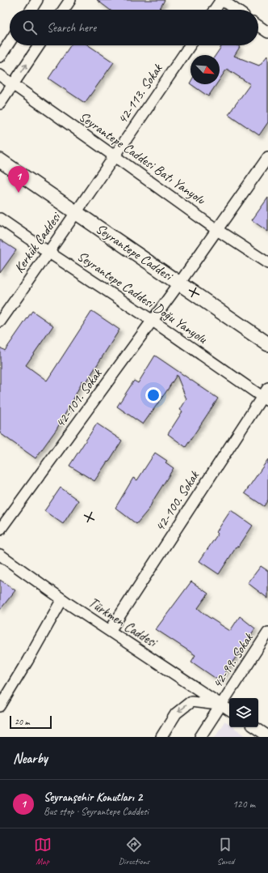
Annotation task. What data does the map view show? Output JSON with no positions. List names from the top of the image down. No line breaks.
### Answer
{"streets":{"street":["42-113. Sokak","Seyrantepe Caddesi Batı Yanyolu","Kerkük Caddesi","Seyrantepe Caddesi","Seyrantepe Caddesi Doğu Yanyolu","42-101. Sokak","42-100. Sokak","Türkmen Caddesi","42-99. Sokak"]},"crossings":[["42-113. Sokak","Seyrantepe Caddesi Batı Yanyolu"],["42-113. Sokak","Kerkük Caddesi"],["42-113. Sokak","Seyrantepe Caddesi"],["Seyrantepe Caddesi Batı Yanyolu","42-101. Sokak"],["Kerkük Caddesi","Seyrantepe Caddesi"],["Kerkük Caddesi","Seyrantepe Caddesi Doğu Yanyolu"],["Seyrantepe Caddesi","42-101. Sokak"],["Seyrantepe Caddesi Doğu Yanyolu","42-101. Sokak"],["Seyrantepe Caddesi Doğu Yanyolu","42-100. Sokak"],["42-100. Sokak","Türkmen Caddesi"],["Türkmen Caddesi","42-99. Sokak"]],"scale_bar":"20 m","north":"bottom right","page":{"search":"Search here","pins":"1","scale":"20 m","heading":"Nearby","list":[{"mark":"1","name":"Seyranşehir Konutları 2","note":"Bus stop · Seyrantepe Caddesi","value":"120 m"}],"nav":["Map","Directions","Saved"]}}
